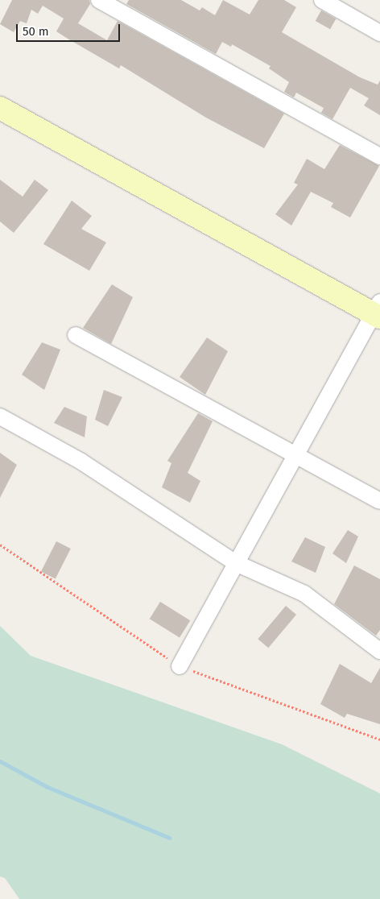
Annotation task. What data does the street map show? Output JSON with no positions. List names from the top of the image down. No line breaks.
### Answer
{"scale_bar":"50 m"}
